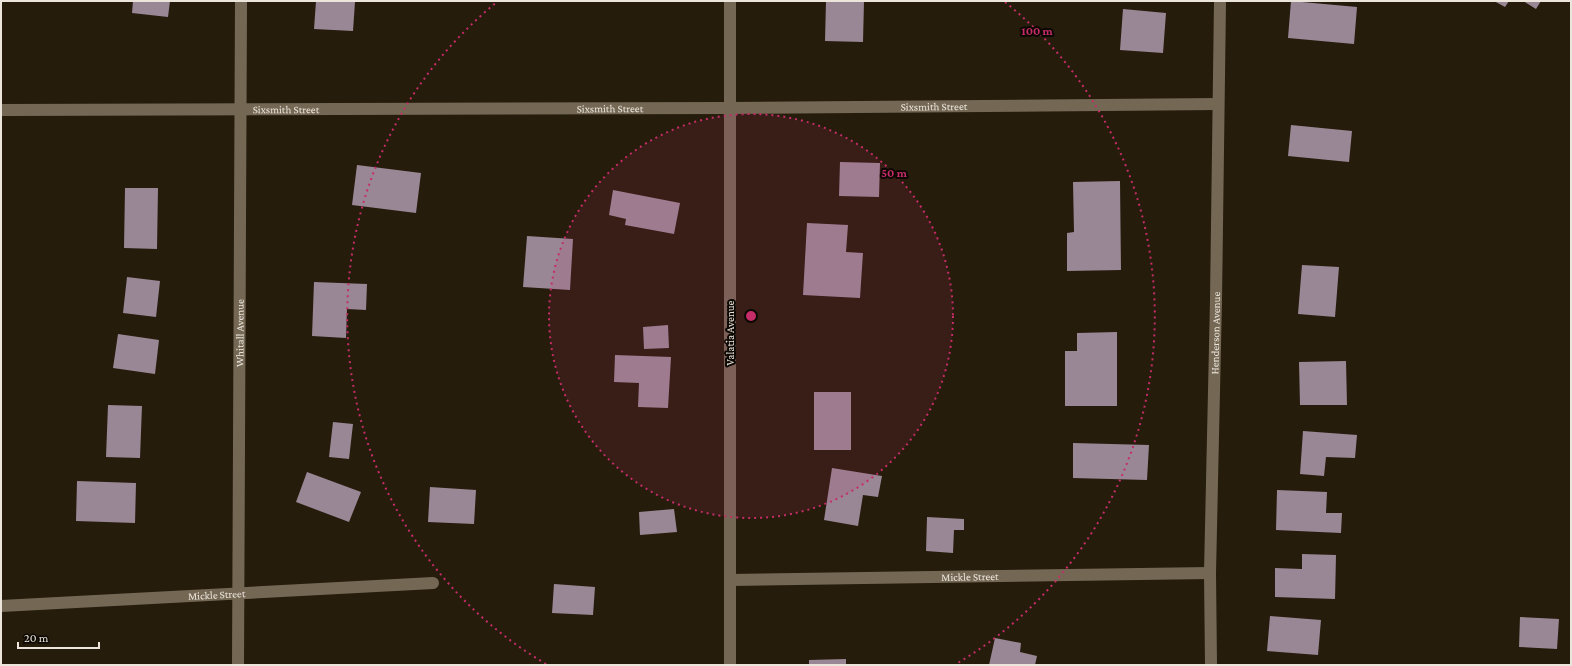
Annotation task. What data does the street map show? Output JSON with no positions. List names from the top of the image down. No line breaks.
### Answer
{"streets":{"street":["Sixsmith Street","Whitall Avenue","Valatia Avenue","Henderson Avenue","Mickle Street"]},"crossings":[["Sixsmith Street","Whitall Avenue"],["Sixsmith Street","Valatia Avenue"],["Sixsmith Street","Henderson Avenue"],["Whitall Avenue","Mickle Street"],["Valatia Avenue","Mickle Street"],["Henderson Avenue","Mickle Street"]],"scale_bar":"20 m","rings":["100 m","50 m"]}
